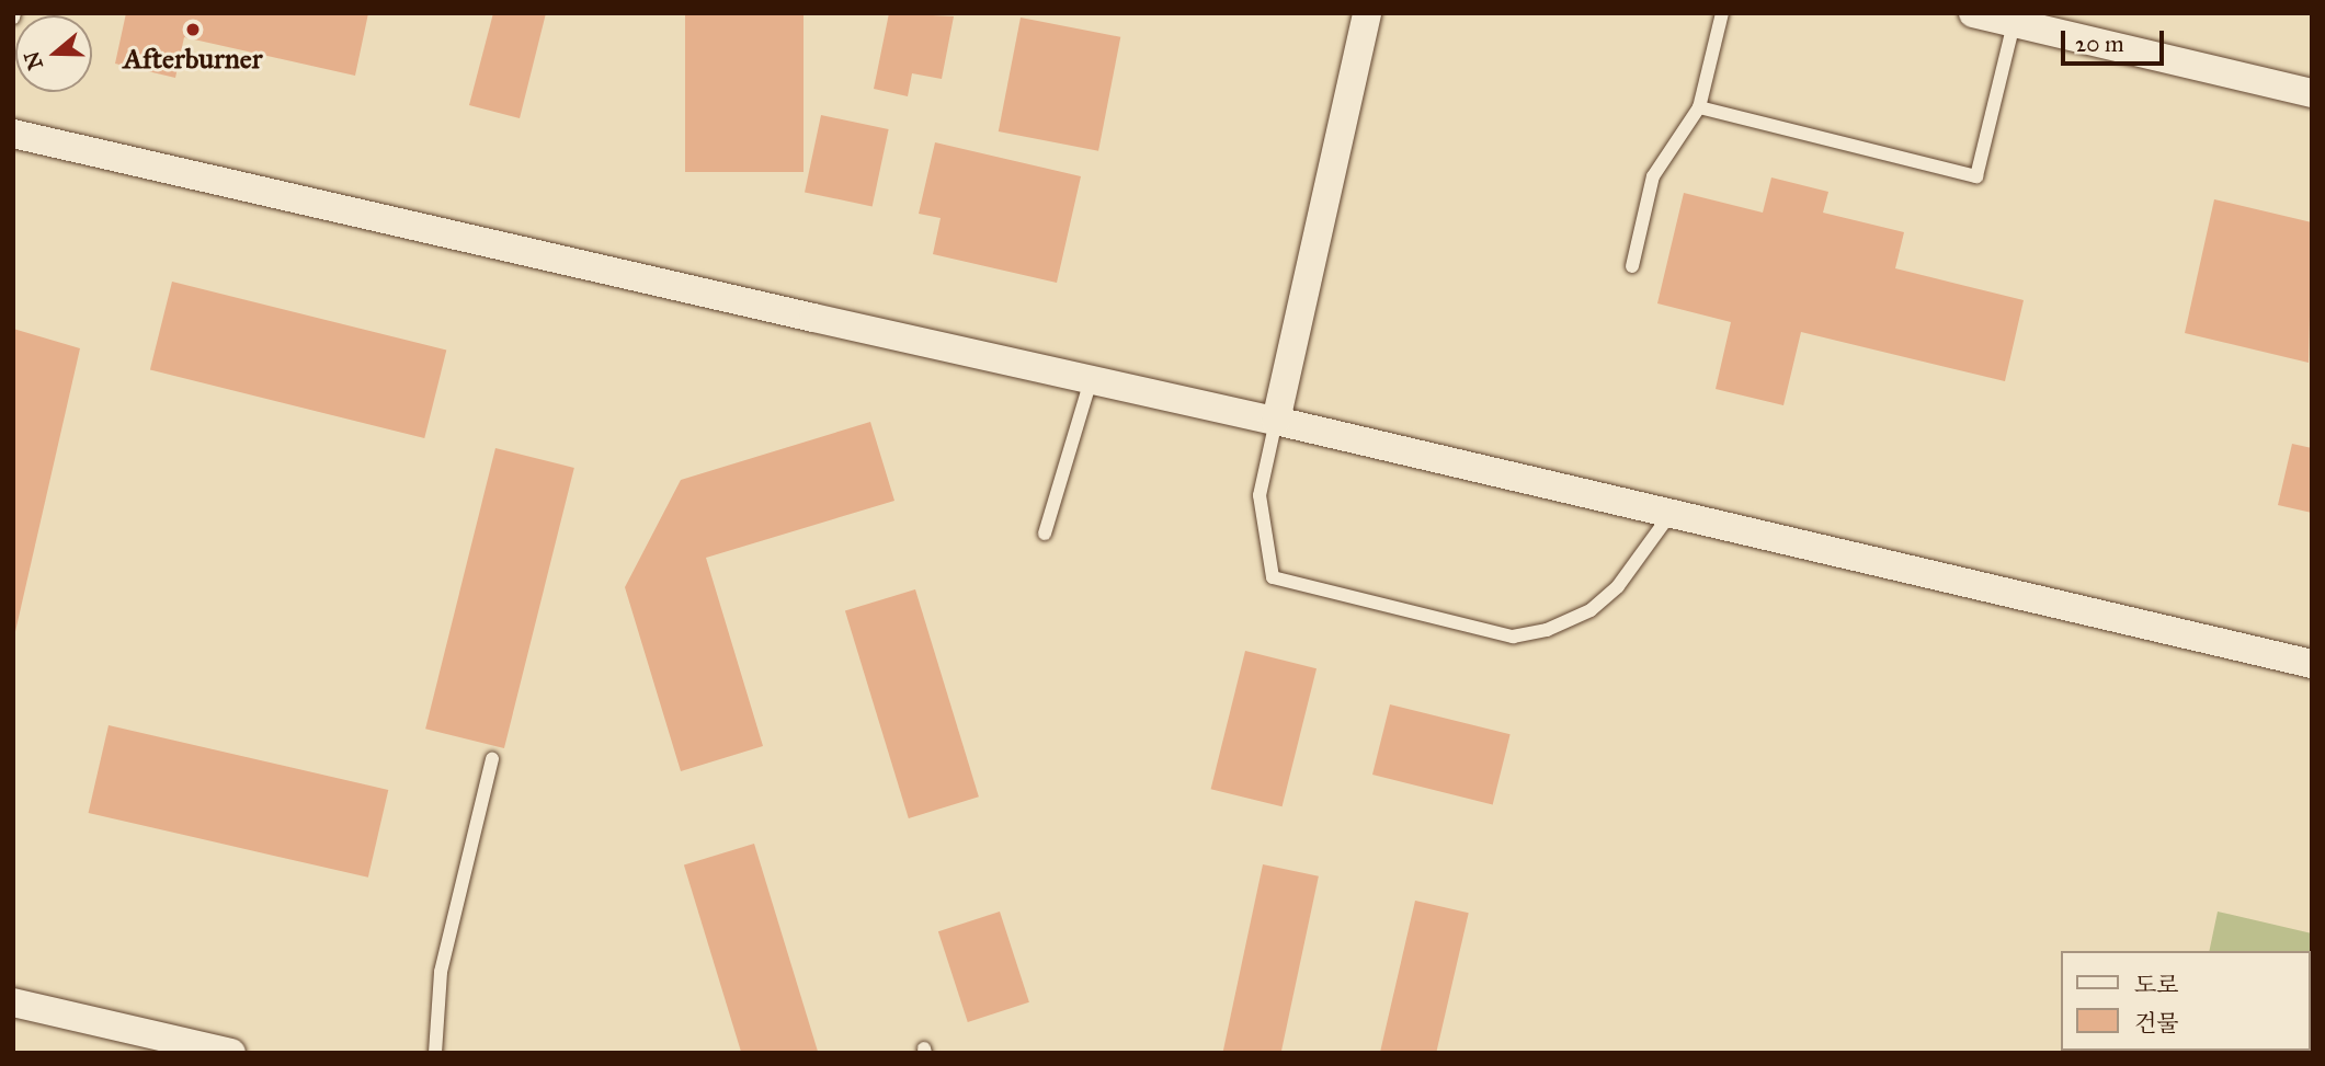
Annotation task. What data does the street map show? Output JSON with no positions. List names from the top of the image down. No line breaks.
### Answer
{"places":["Afterburner"],"legend":["도로","건물"],"scale_bar":"20 m","north":"left"}
